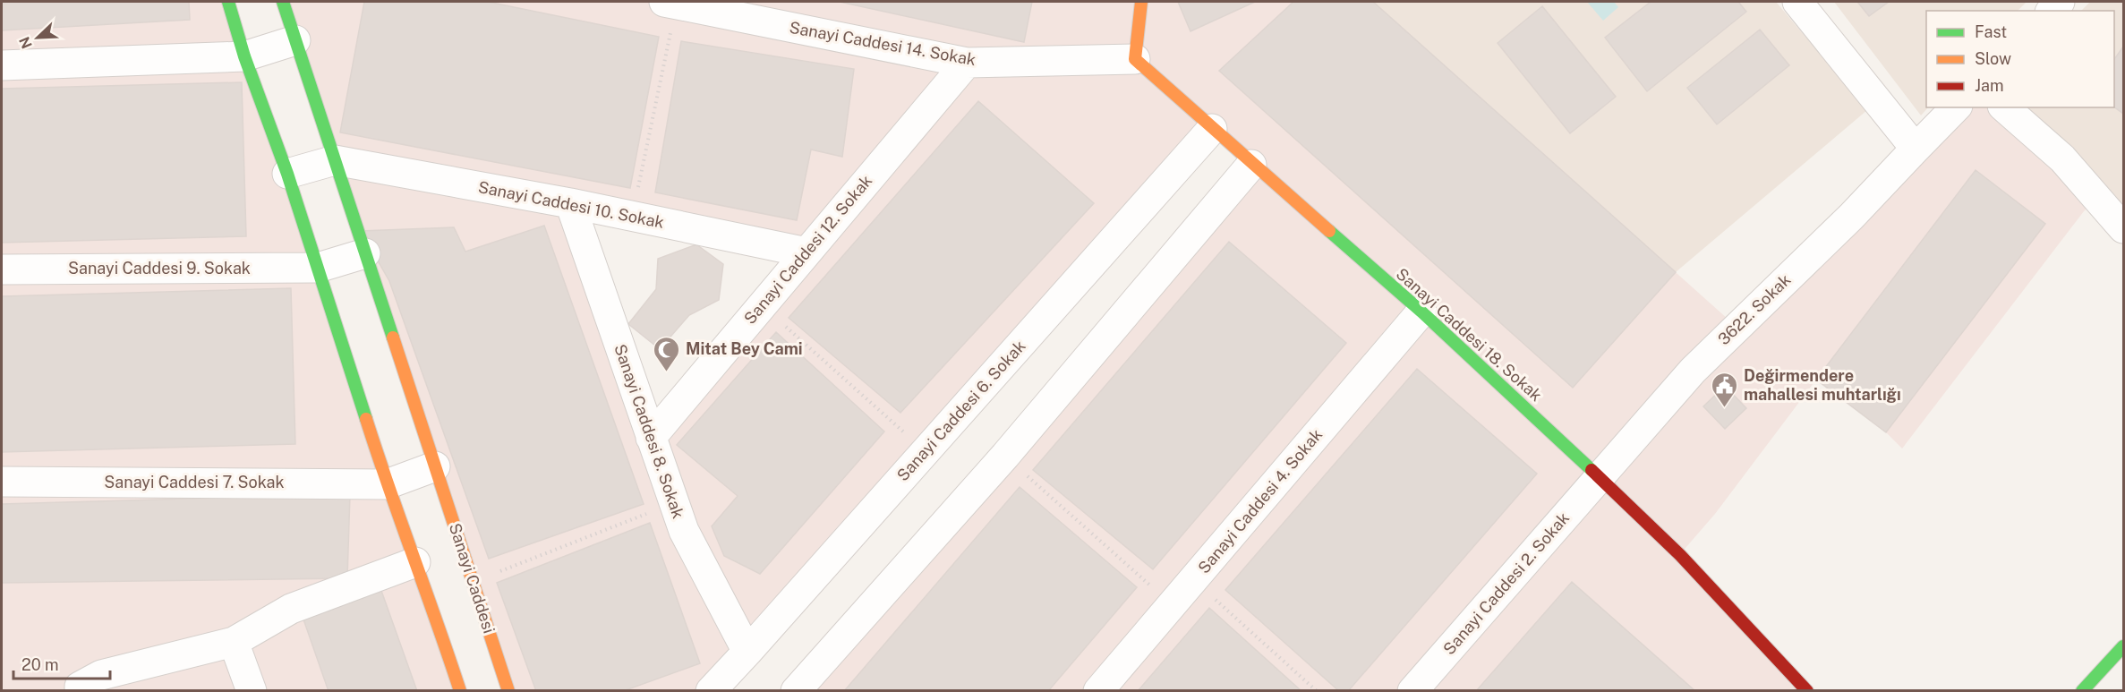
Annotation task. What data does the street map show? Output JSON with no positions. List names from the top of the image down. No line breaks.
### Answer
{"streets":{"street":["Sanayi Caddesi 14. Sokak","Sanayi Caddesi 10. Sokak","Sanayi Caddesi 12. Sokak","Sanayi Caddesi 9. Sokak","3622. Sokak","Sanayi Caddesi 18. Sokak","Sanayi Caddesi 6. Sokak","Sanayi Caddesi 8. Sokak","Sanayi Caddesi 7. Sokak","Sanayi Caddesi 4. Sokak","Sanayi Caddesi","Sanayi Caddesi 2. Sokak"]},"crossings":[["Sanayi Caddesi 14. Sokak","Sanayi Caddesi 12. Sokak"],["Sanayi Caddesi 14. Sokak","Sanayi Caddesi 18. Sokak"],["Sanayi Caddesi 10. Sokak","Sanayi Caddesi 12. Sokak"],["Sanayi Caddesi 10. Sokak","Sanayi Caddesi 8. Sokak"],["Sanayi Caddesi 10. Sokak","Sanayi Caddesi"],["Sanayi Caddesi 12. Sokak","Sanayi Caddesi 8. Sokak"],["3622. Sokak","Sanayi Caddesi 18. Sokak"],["3622. Sokak","Sanayi Caddesi 2. Sokak"],["Sanayi Caddesi 18. Sokak","Sanayi Caddesi 6. Sokak"],["Sanayi Caddesi 18. Sokak","Sanayi Caddesi 4. Sokak"],["Sanayi Caddesi 18. Sokak","Sanayi Caddesi 2. Sokak"],["Sanayi Caddesi 6. Sokak","Sanayi Caddesi 8. Sokak"]],"places":{"mosque":["Mitat Bey Cami"],"public building":["Değirmendere mahallesi muhtarlığı"]},"legend":["Fast","Slow","Jam"],"scale_bar":"20 m","north":"bottom left"}
